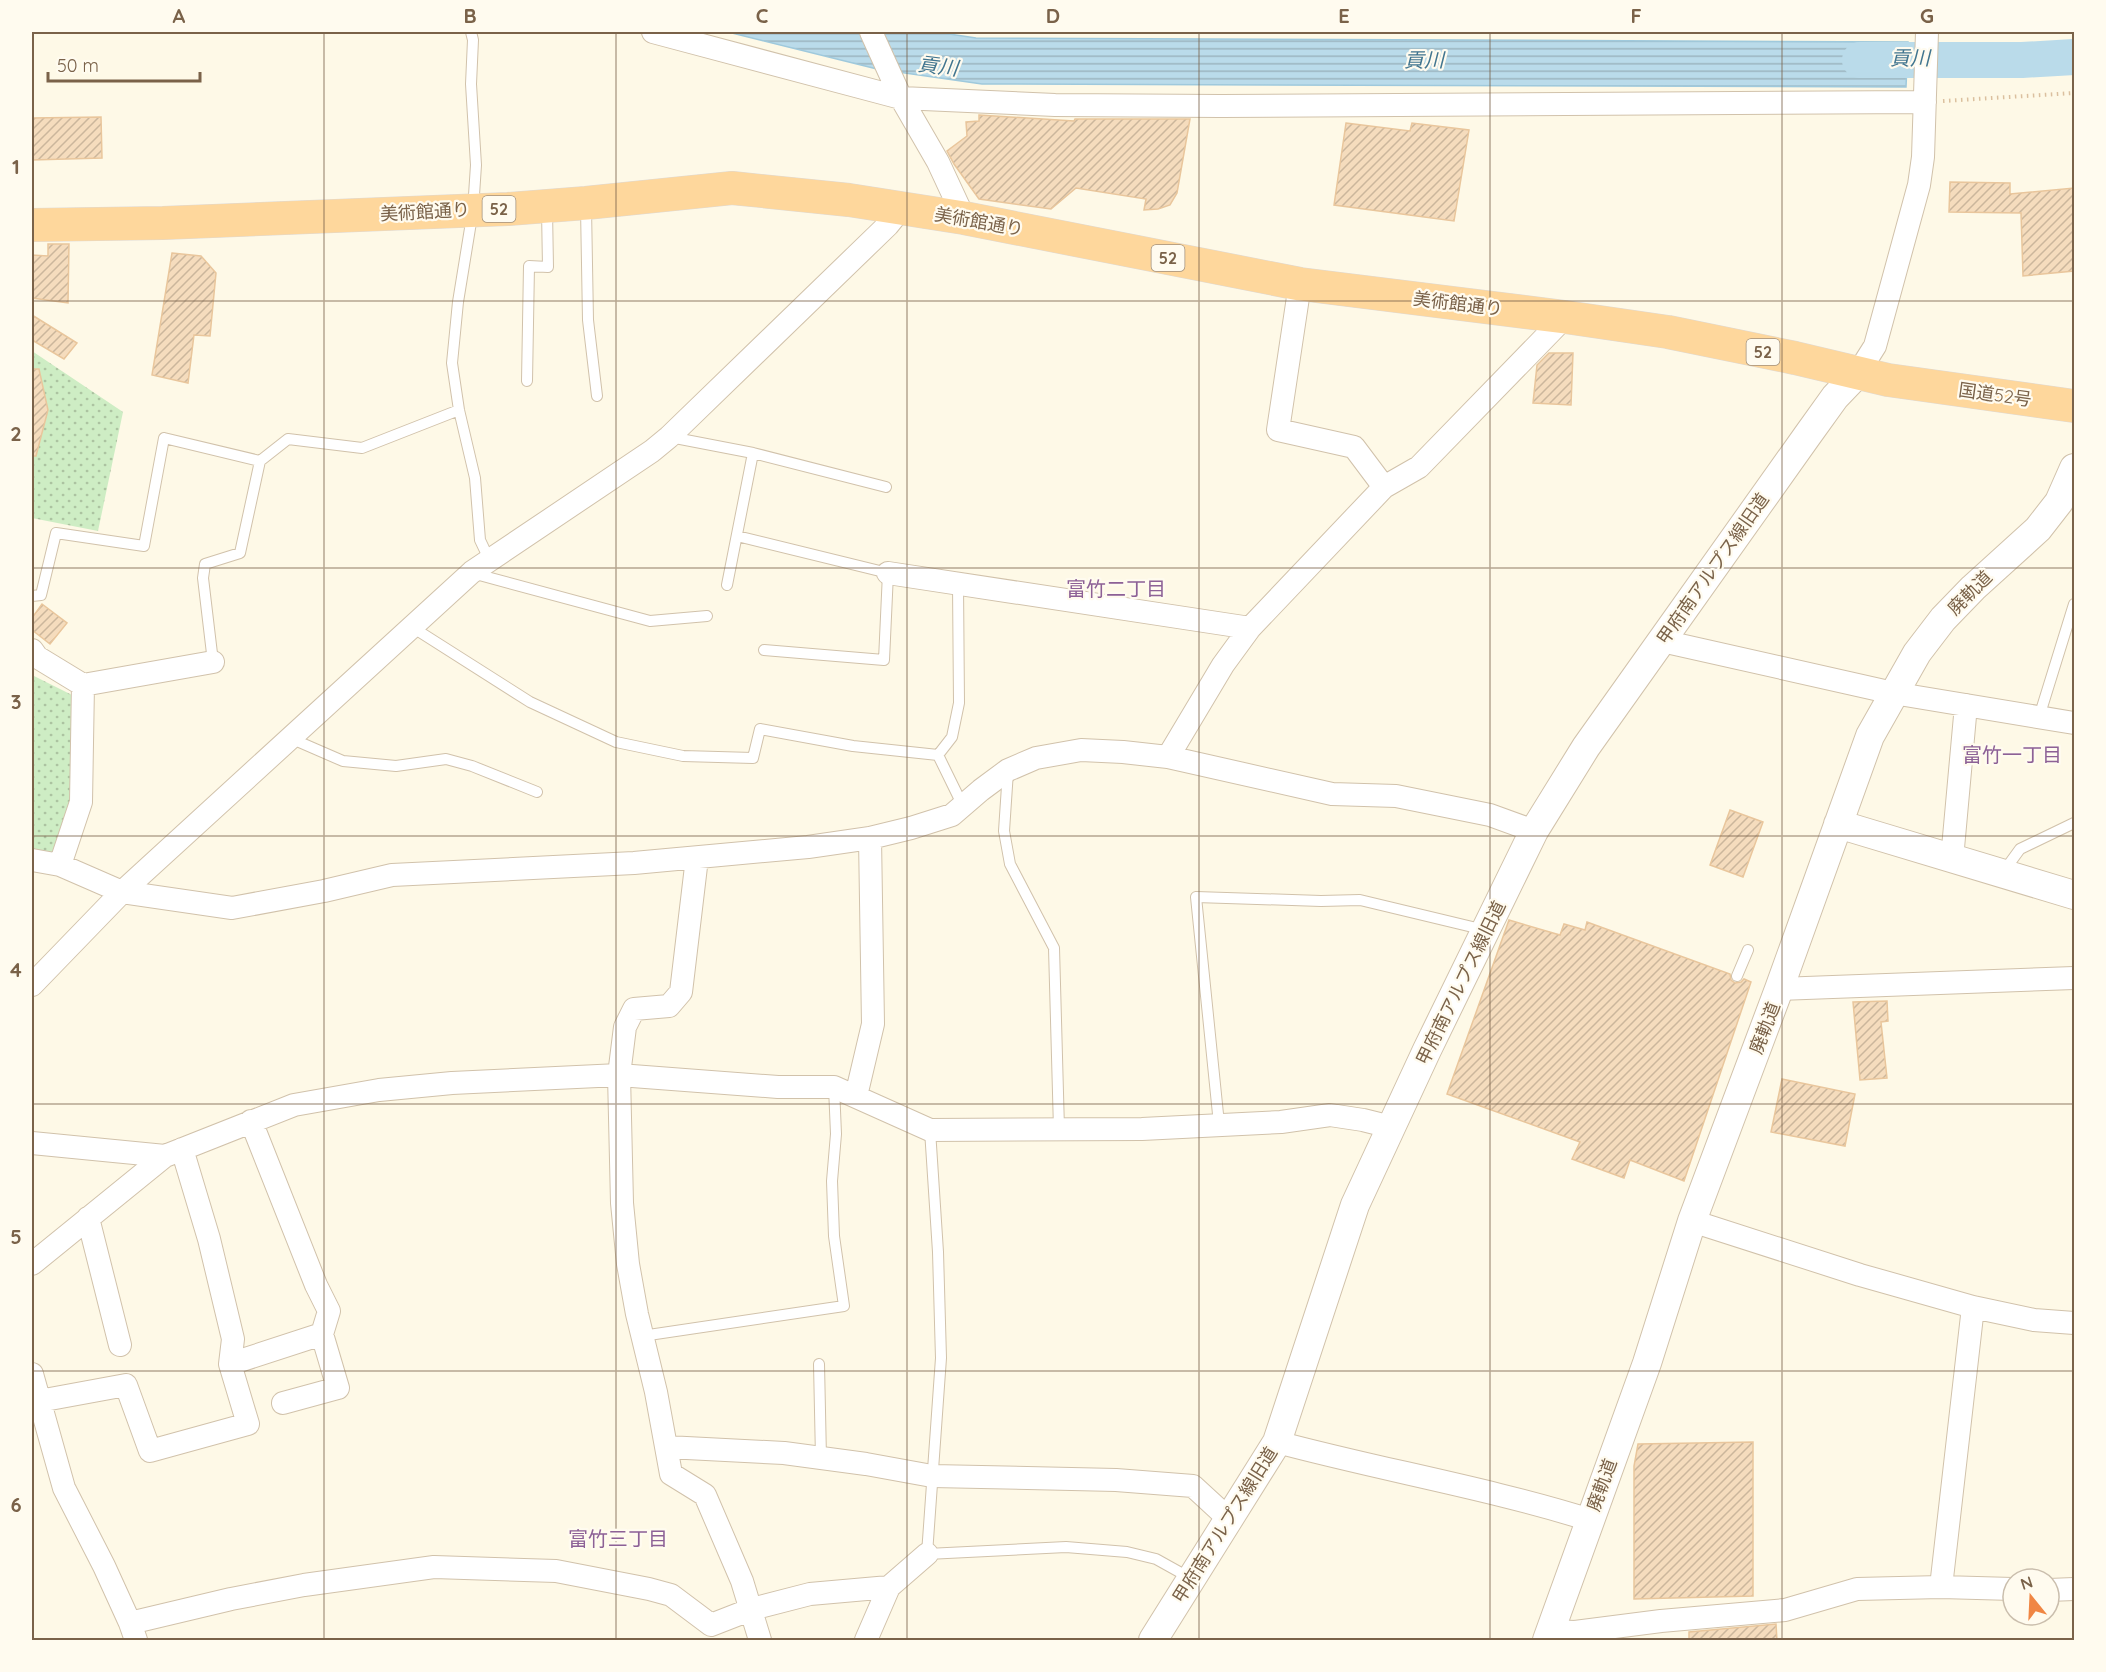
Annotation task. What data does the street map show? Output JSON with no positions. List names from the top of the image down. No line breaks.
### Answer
{"streets":{"highway":["52","美術館通り","国道52号"],"street":["甲府南アルプス線旧道","廃軌道"]},"crossings":[["美術館通り","国道52号"],["美術館通り","甲府南アルプス線旧道"]],"districts":["富竹二丁目","富竹一丁目","富竹三丁目"],"water":["貢川"],"scale_bar":"50 m","north":"top","grid":{"columns":["A","B","C","D","E","F","G"],"rows":["1","2","3","4","5","6"]}}
